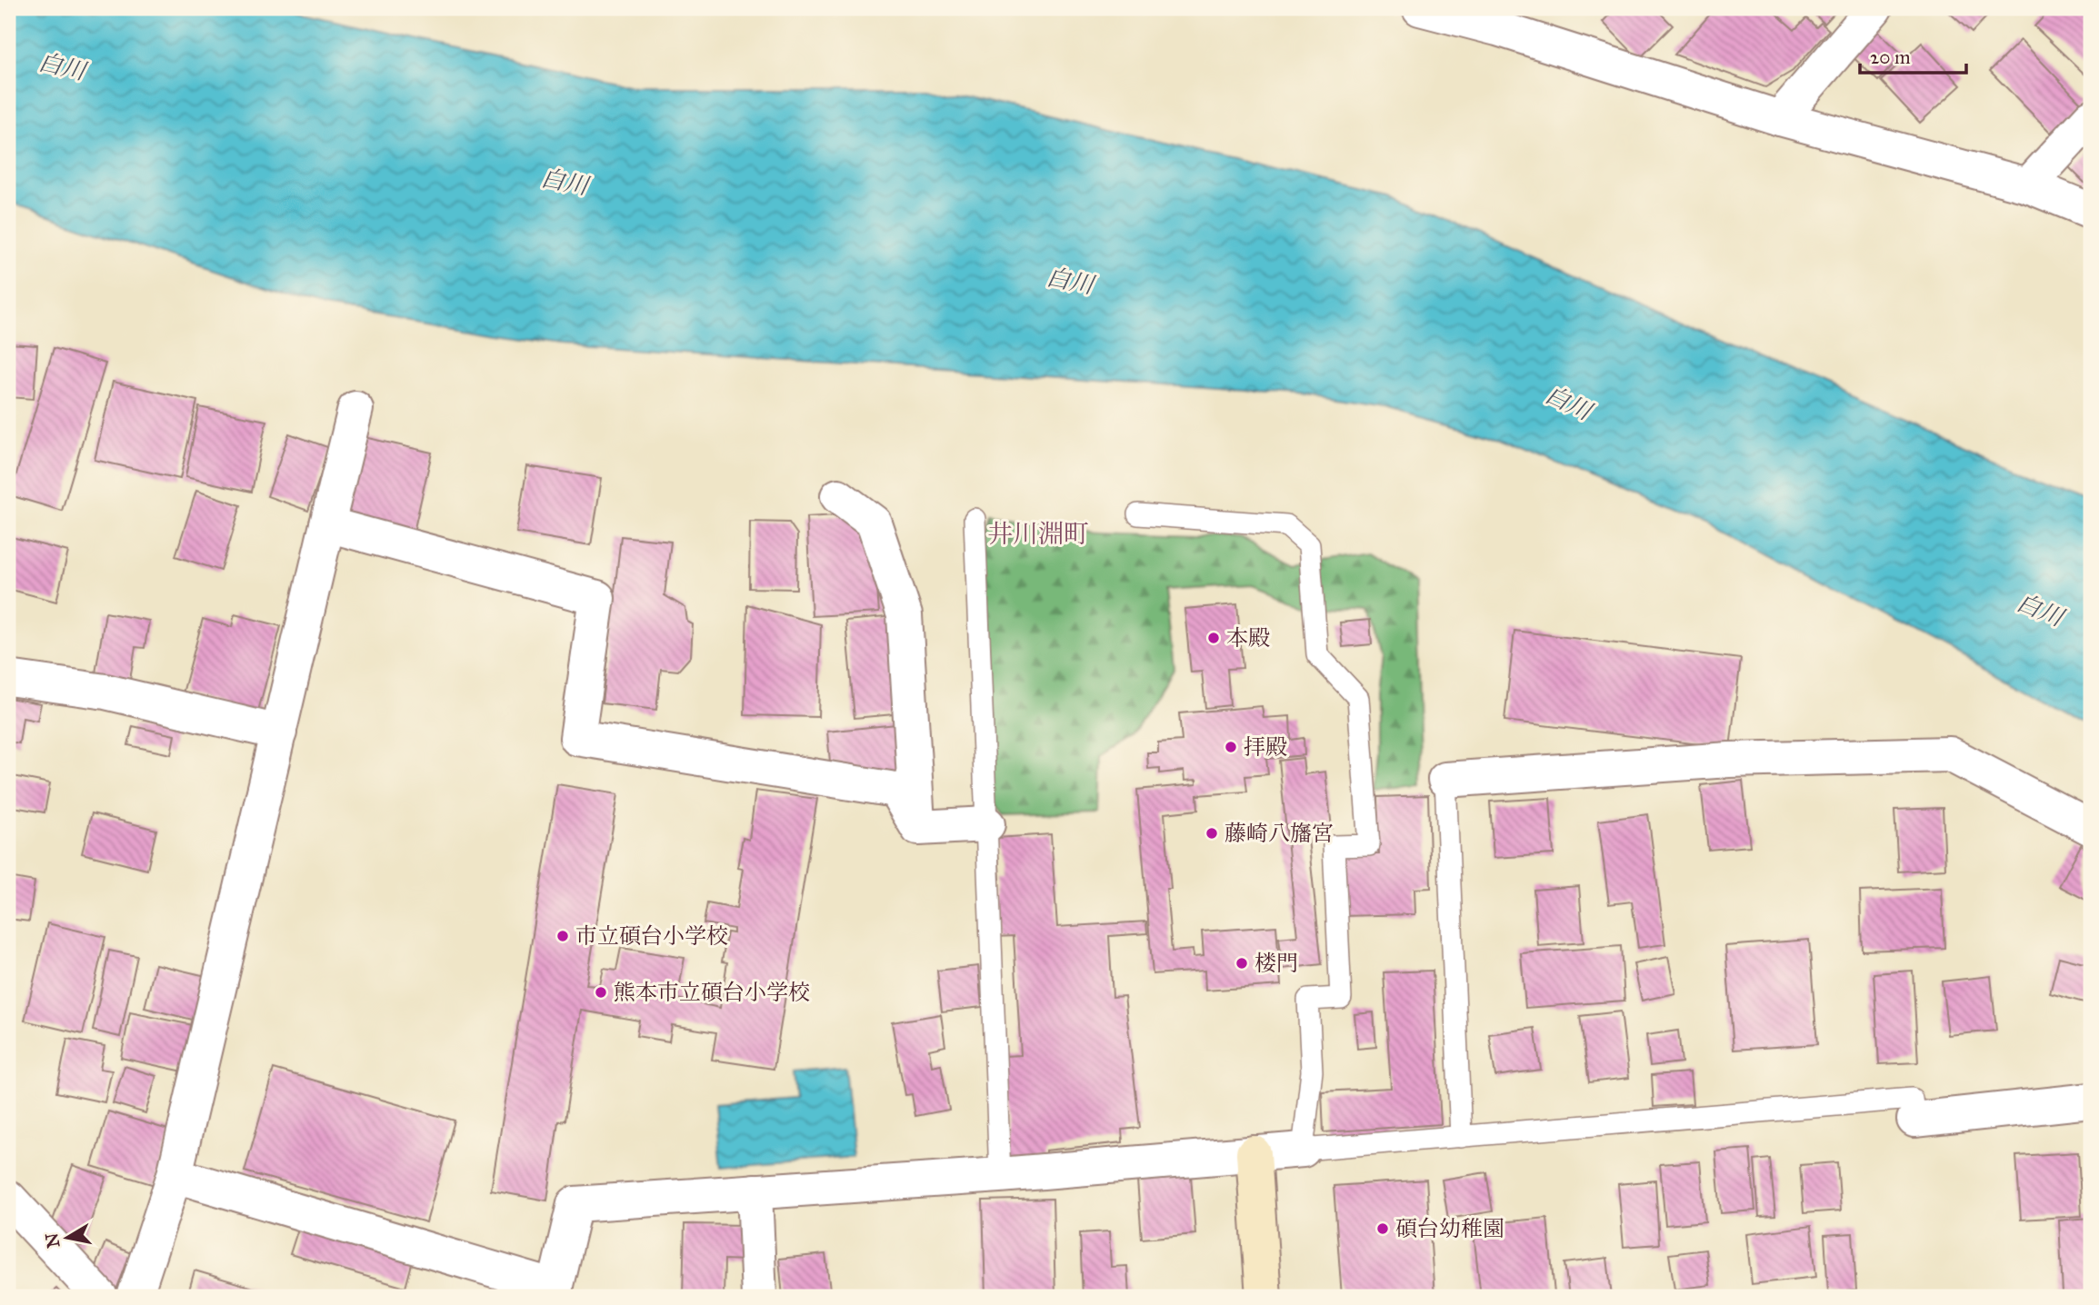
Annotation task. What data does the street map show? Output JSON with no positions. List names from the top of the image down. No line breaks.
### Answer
{"districts":["井川淵町"],"water":["白川"],"places":["本殿","拝殿","藤崎八旛宮","市立碩台小学校","楼門","熊本市立碩台小学校","碩台幼稚園"],"scale_bar":"20 m","north":"left"}
